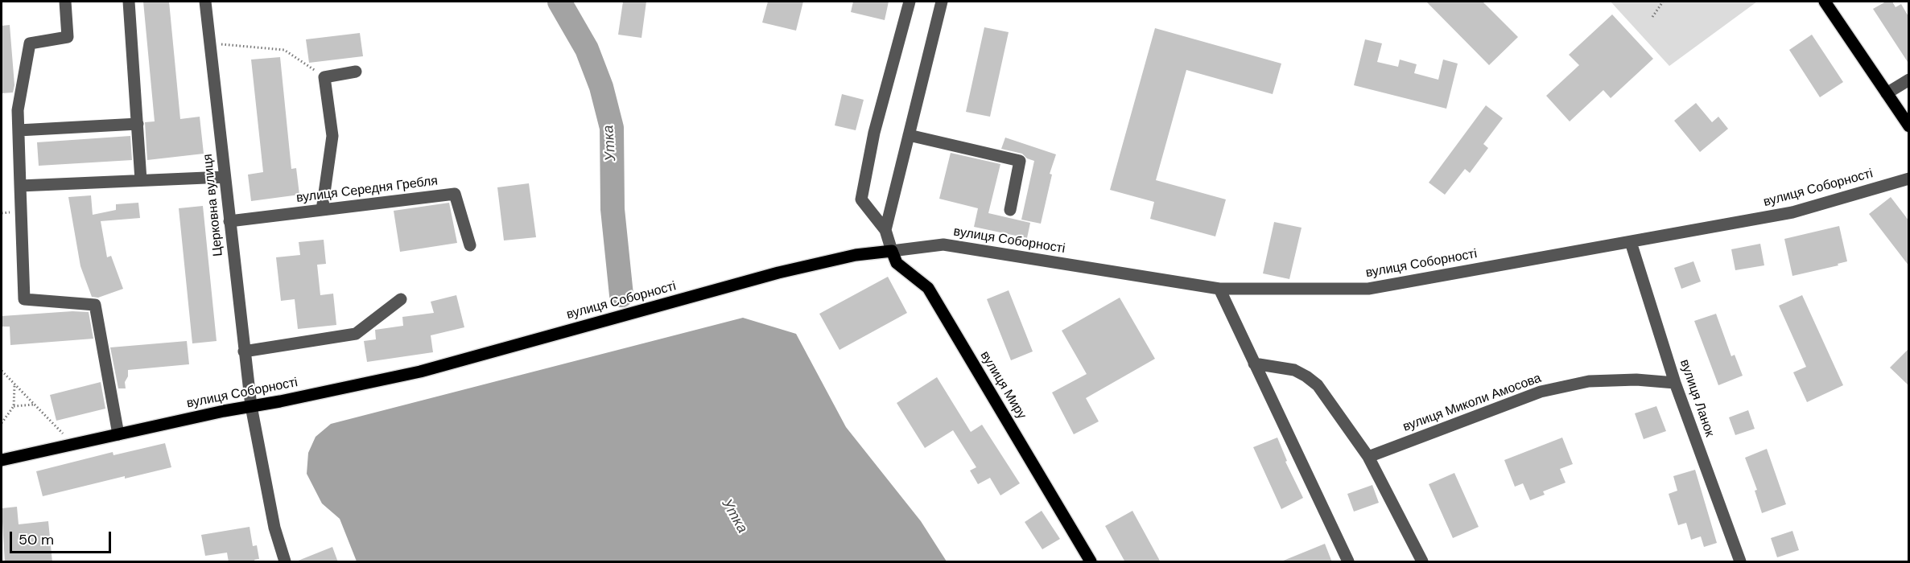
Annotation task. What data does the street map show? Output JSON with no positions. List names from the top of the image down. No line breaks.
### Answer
{"streets":{"main road":["вулиця Соборності","вулиця Миру"],"street":["вулиця Середня Гребля","Церковна вулиця","вулиця Ланок","вулиця Миколи Амосова"]},"crossings":[["вулиця Соборності","Церковна вулиця"],["вулиця Соборності","вулиця Миру"],["вулиця Соборності","вулиця Ланок"],["вулиця Середня Гребля","Церковна вулиця"],["вулиця Ланок","вулиця Миколи Амосова"]],"water":["Утка"],"scale_bar":"50 m"}
